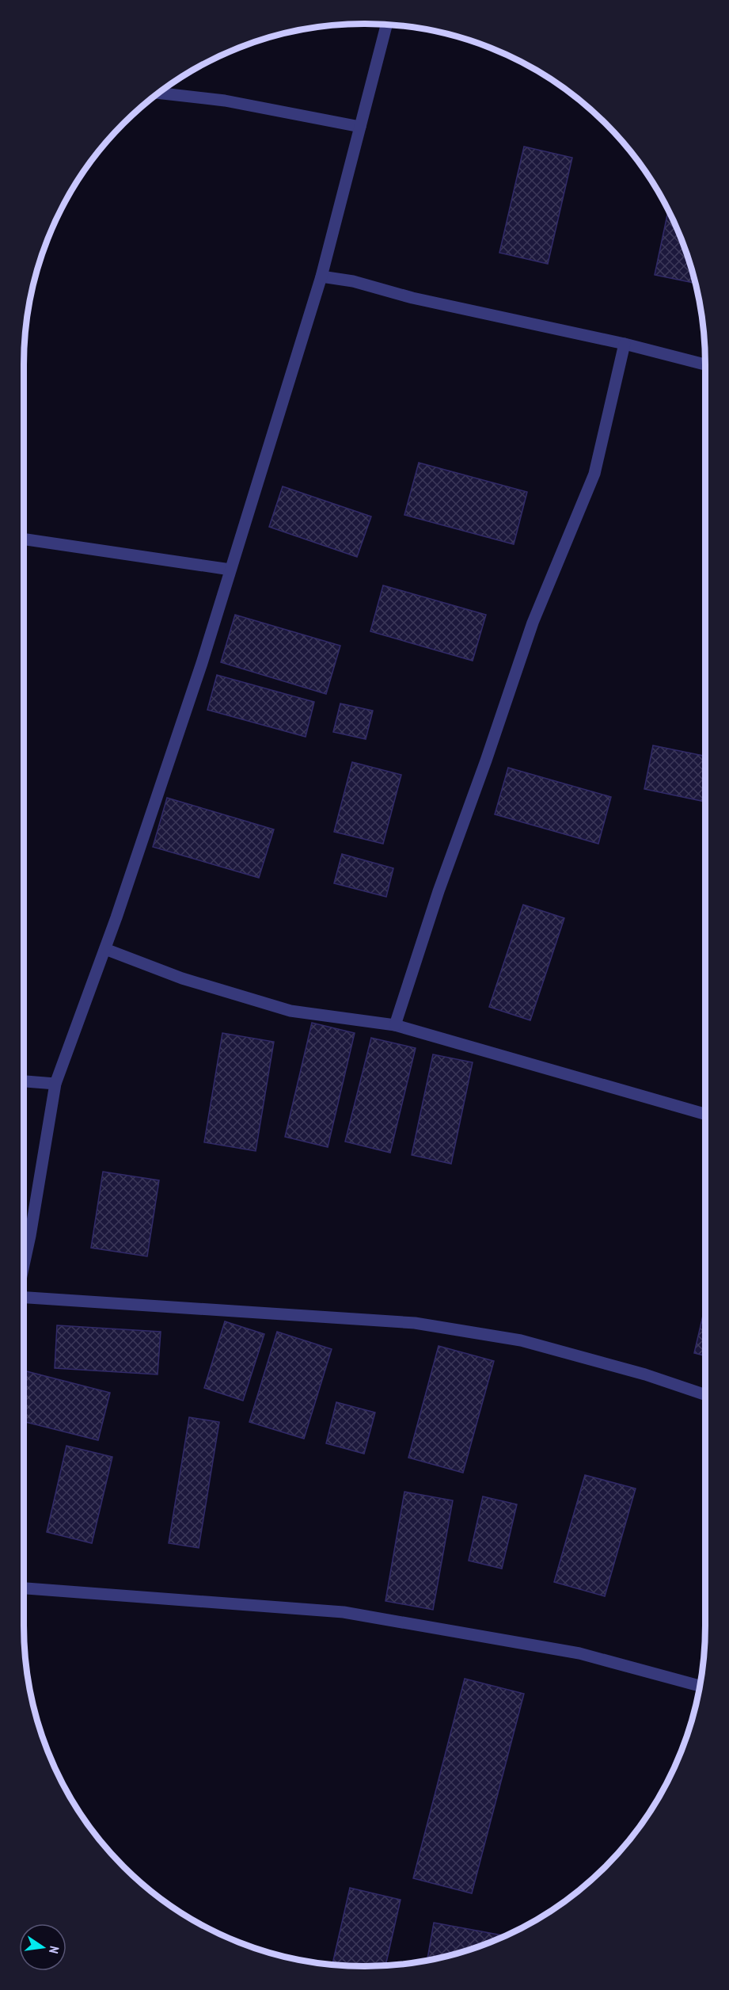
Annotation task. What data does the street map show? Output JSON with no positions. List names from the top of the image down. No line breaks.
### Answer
{"north":"right"}
